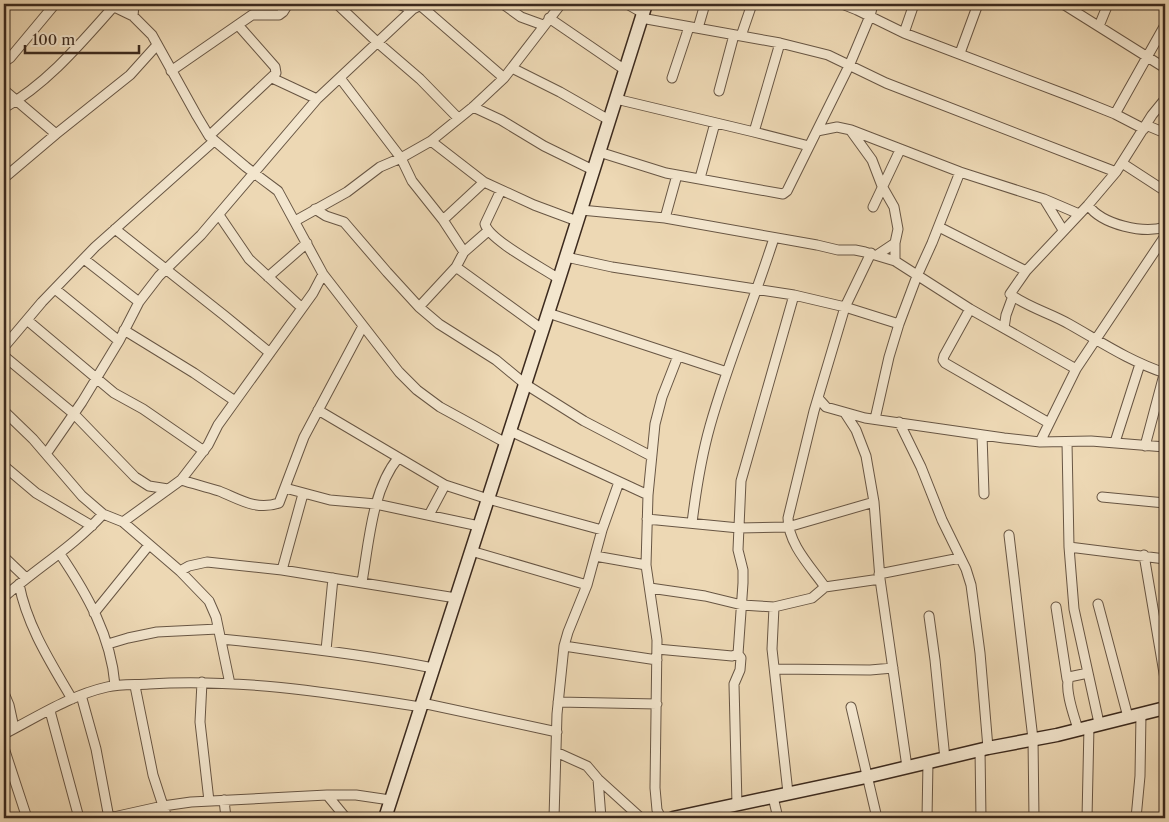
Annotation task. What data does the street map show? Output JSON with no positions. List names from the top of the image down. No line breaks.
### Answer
{"scale_bar":"100 m"}
